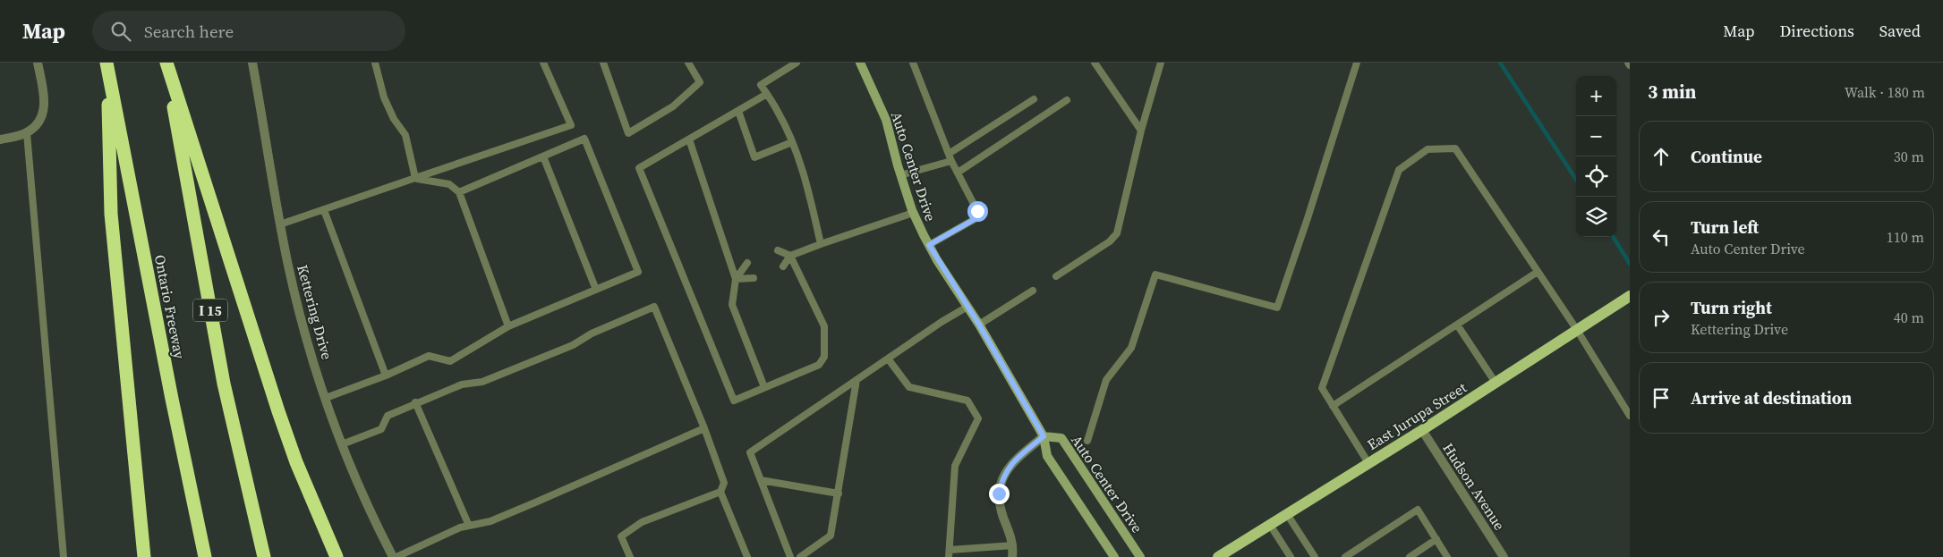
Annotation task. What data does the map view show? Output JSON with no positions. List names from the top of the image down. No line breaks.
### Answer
{"streets":{"highway":["Ontario Freeway","I 15"],"main road":["East Jurupa Street"],"street":["Auto Center Drive","Kettering Drive","Hudson Avenue"]},"crossings":[["East Jurupa Street","Hudson Avenue"]],"page":{"header":"Map","search":"Search here","nav":["Map","Directions","Saved"],"heading":["3 min","Walk · 180 m"],"map_buttons":["+","−"],"list":[["Continue","30 m"],["Turn left","Auto Center Drive","110 m"],["Turn right","Kettering Drive","40 m"],"Arrive at destination"]}}
